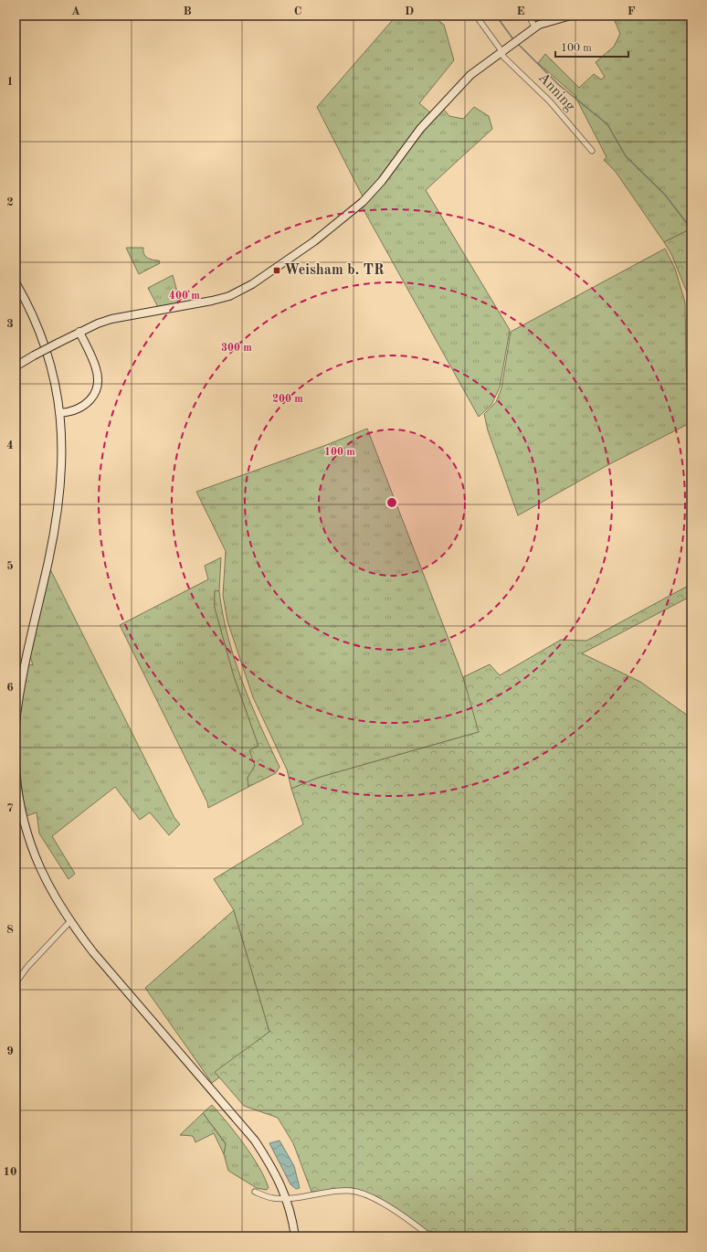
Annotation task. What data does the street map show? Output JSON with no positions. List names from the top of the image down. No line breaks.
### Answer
{"streets":{"street":["Anning"]},"places":{"transit":["Weisham b. TR"]},"scale_bar":"100 m","grid":{"columns":["A","B","C","D","E","F"],"rows":["1","2","3","4","5","6","7","8","9","10"]},"rings":["400 m","300 m","200 m","100 m"]}
